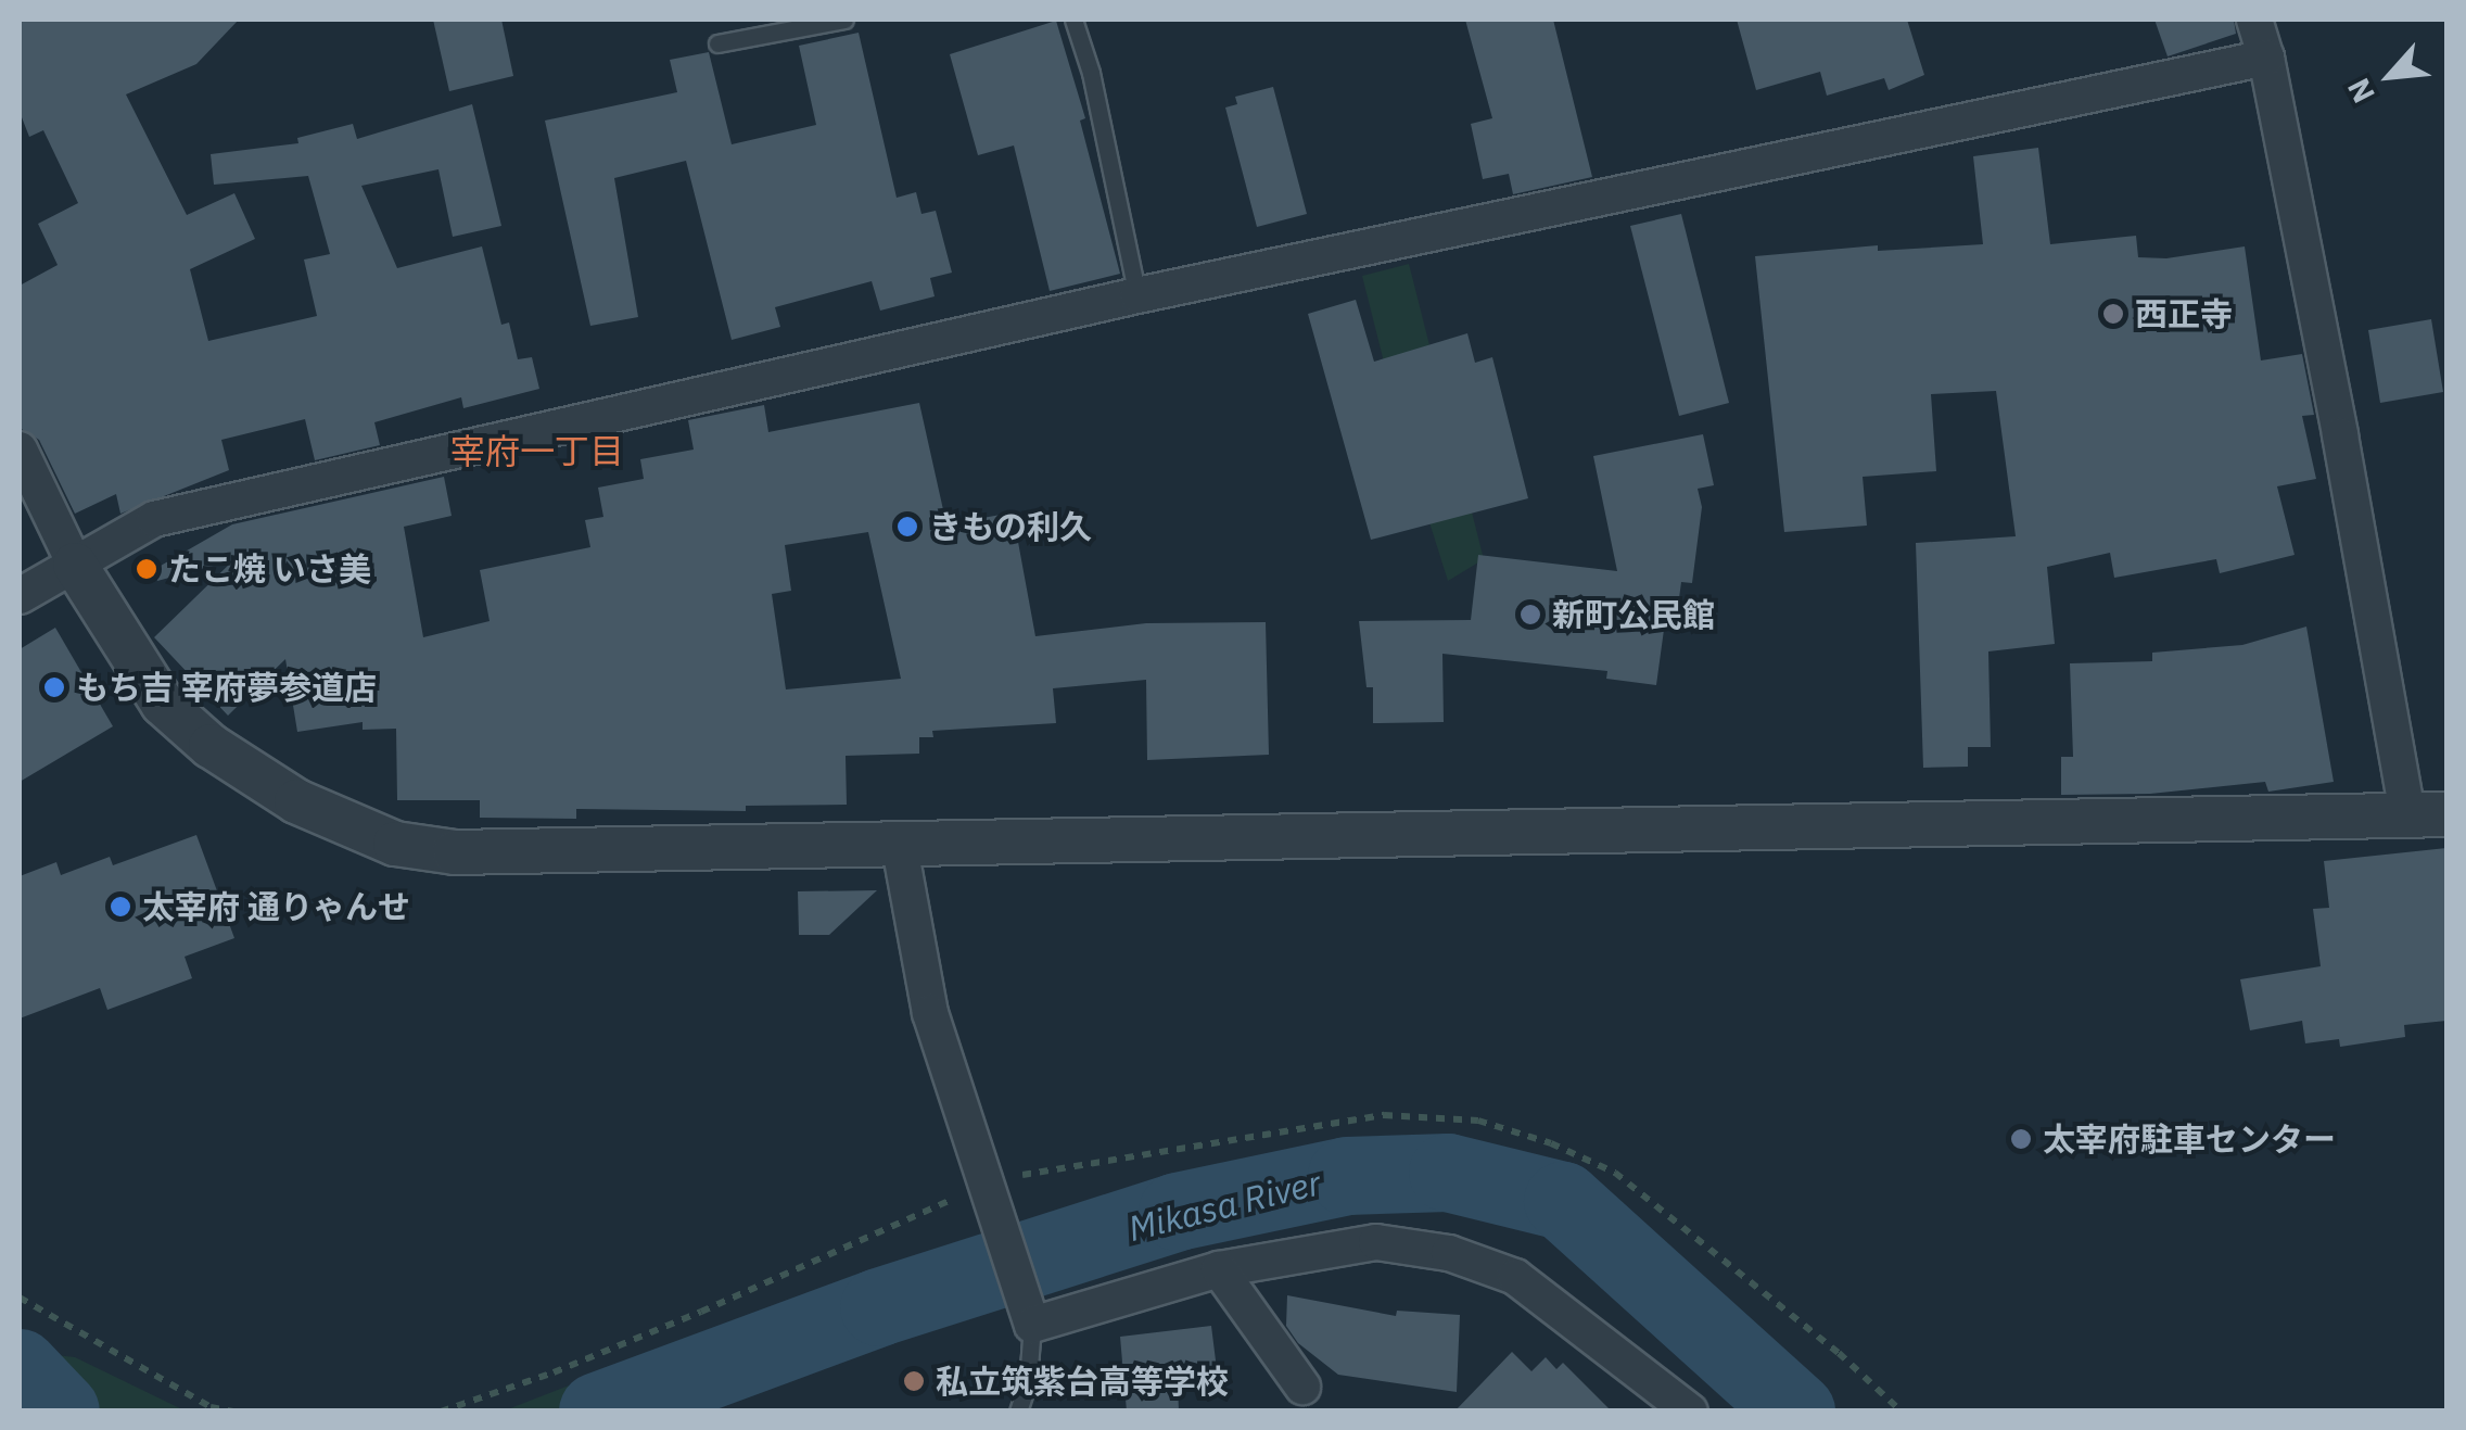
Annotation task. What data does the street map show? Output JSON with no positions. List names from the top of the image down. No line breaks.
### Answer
{"districts":["宰府一丁目"],"water":["Mikasa River"],"places":["西正寺","きもの利久","たこ焼 いさ美","新町公民館","もち吉 宰府夢参道店","太宰府 通りゃんせ","太宰府駐車センター","私立筑紫台高等学校"],"north":"bottom left"}
